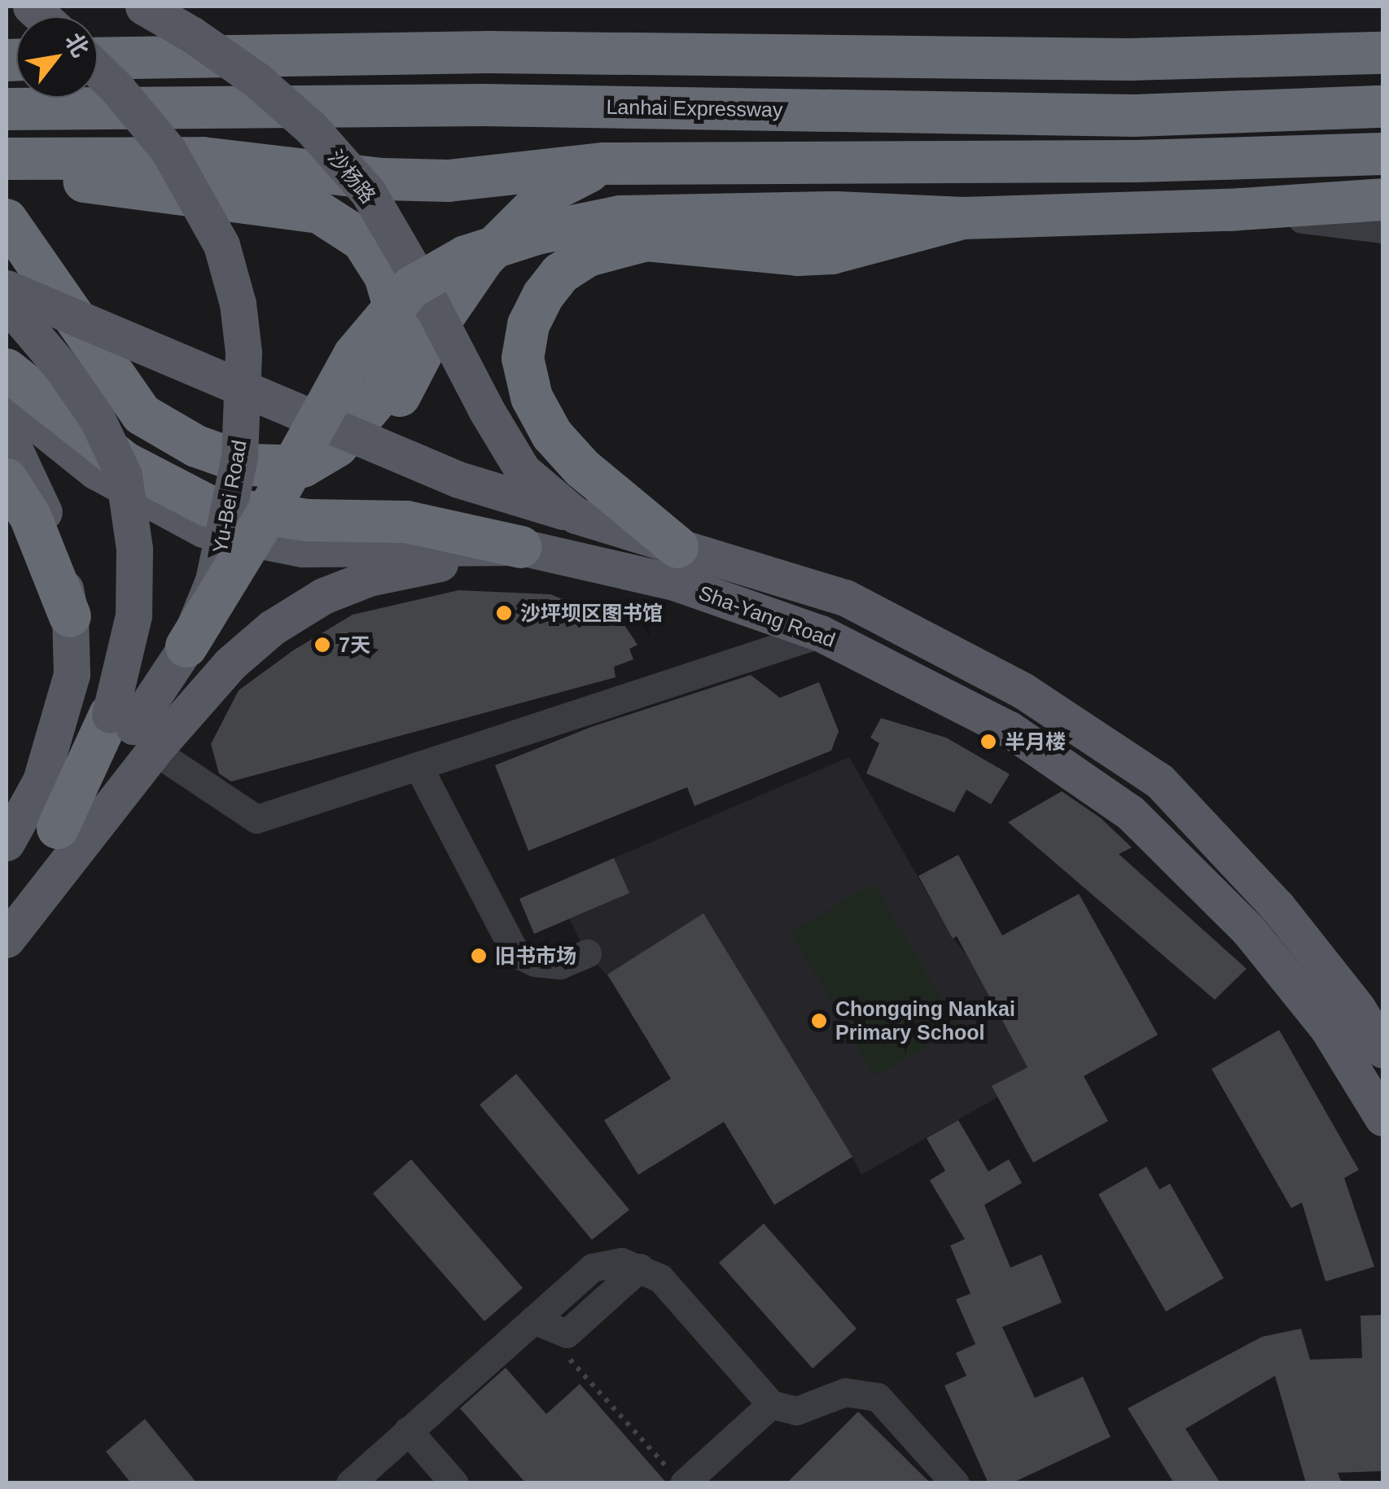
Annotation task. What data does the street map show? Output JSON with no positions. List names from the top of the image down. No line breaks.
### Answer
{"streets":{"highway":["Lanhai Expressway"],"main road":["沙杨路","Yu-Bei Road","Sha-Yang Road"]},"crossings":[["沙杨路","Sha-Yang Road"]],"places":["沙坪坝区图书馆","7天","半月楼","旧书市场","Chongqing Nankai Primary School"],"north":"top right"}
